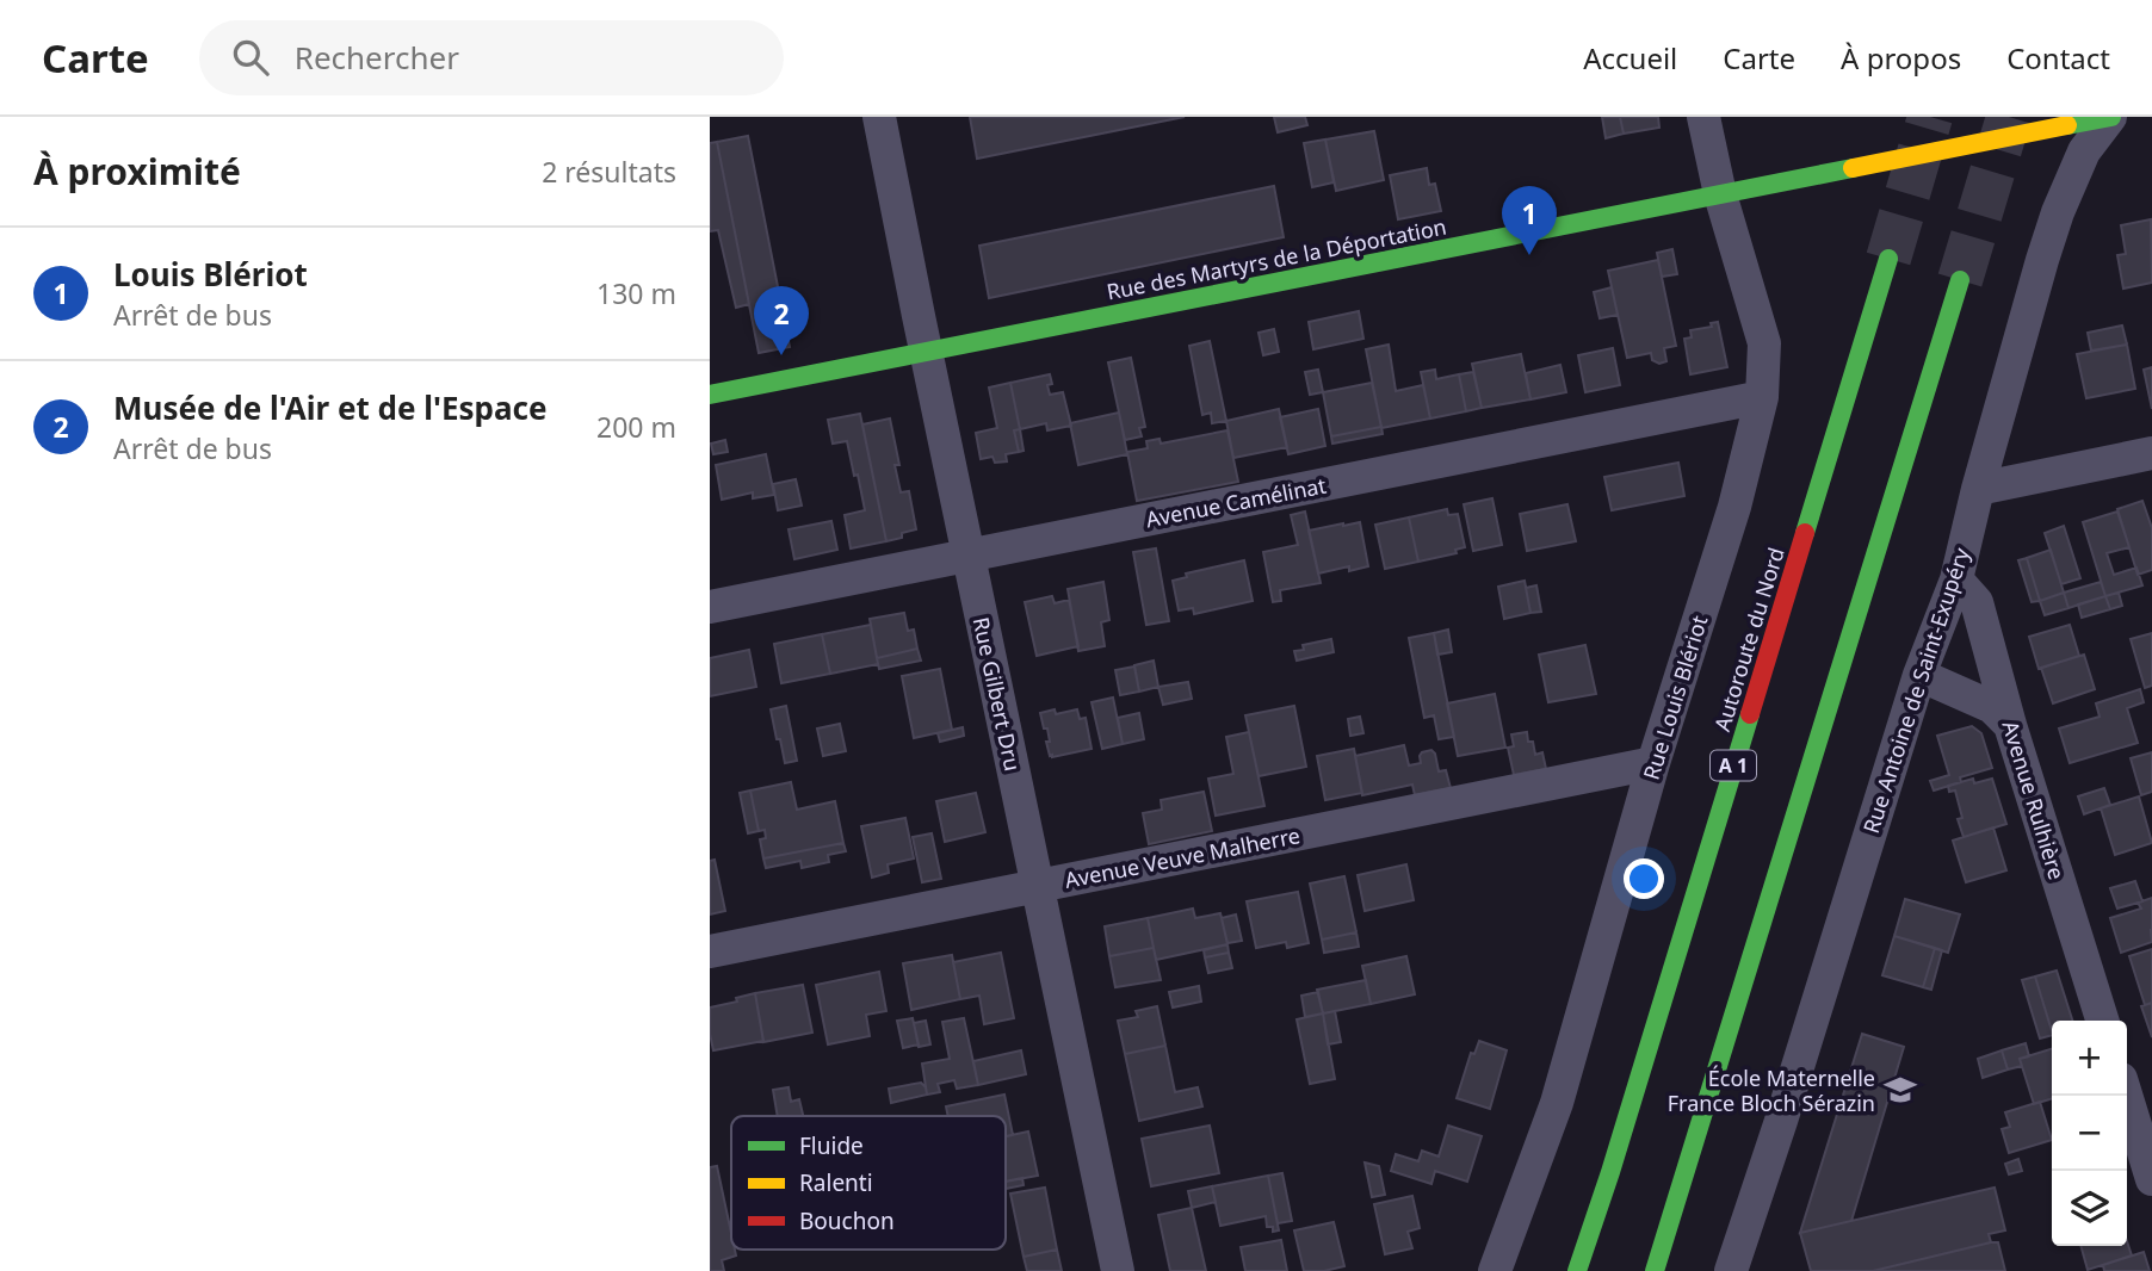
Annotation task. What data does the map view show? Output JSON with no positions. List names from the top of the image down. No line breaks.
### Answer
{"streets":{"main road":["Rue des Martyrs de la Déportation","Autoroute du Nord","A 1"],"street":["Avenue Camélinat","Rue Antoine de Saint-Exupéry","Rue Gilbert Dru","Rue Louis Blériot","Avenue Rulhière","Avenue Veuve Malherre"]},"crossings":[["Rue des Martyrs de la Déportation","Rue Antoine de Saint-Exupéry"],["Rue des Martyrs de la Déportation","Rue Gilbert Dru"],["Rue des Martyrs de la Déportation","Rue Louis Blériot"],["Avenue Camélinat","Rue Gilbert Dru"],["Avenue Camélinat","Rue Louis Blériot"],["Rue Antoine de Saint-Exupéry","Avenue Rulhière"],["Rue Gilbert Dru","Avenue Veuve Malherre"],["Rue Louis Blériot","Avenue Veuve Malherre"]],"places":{"school or university":["École Maternelle France Bloch Sérazin"]},"legend":["Fluide","Ralenti","Bouchon"],"page":{"header":"Carte","search":"Rechercher","nav":["Accueil","Carte","À propos","Contact"],"heading":["À proximité","2 résultats"],"pins":["1","2"],"list":[{"mark":"1","name":"Louis Blériot","note":"Arrêt de bus","value":"130 m"},{"mark":"2","name":"Musée de l'Air et de l'Espace","note":"Arrêt de bus","value":"200 m"}],"map_buttons":["+","−"]}}
